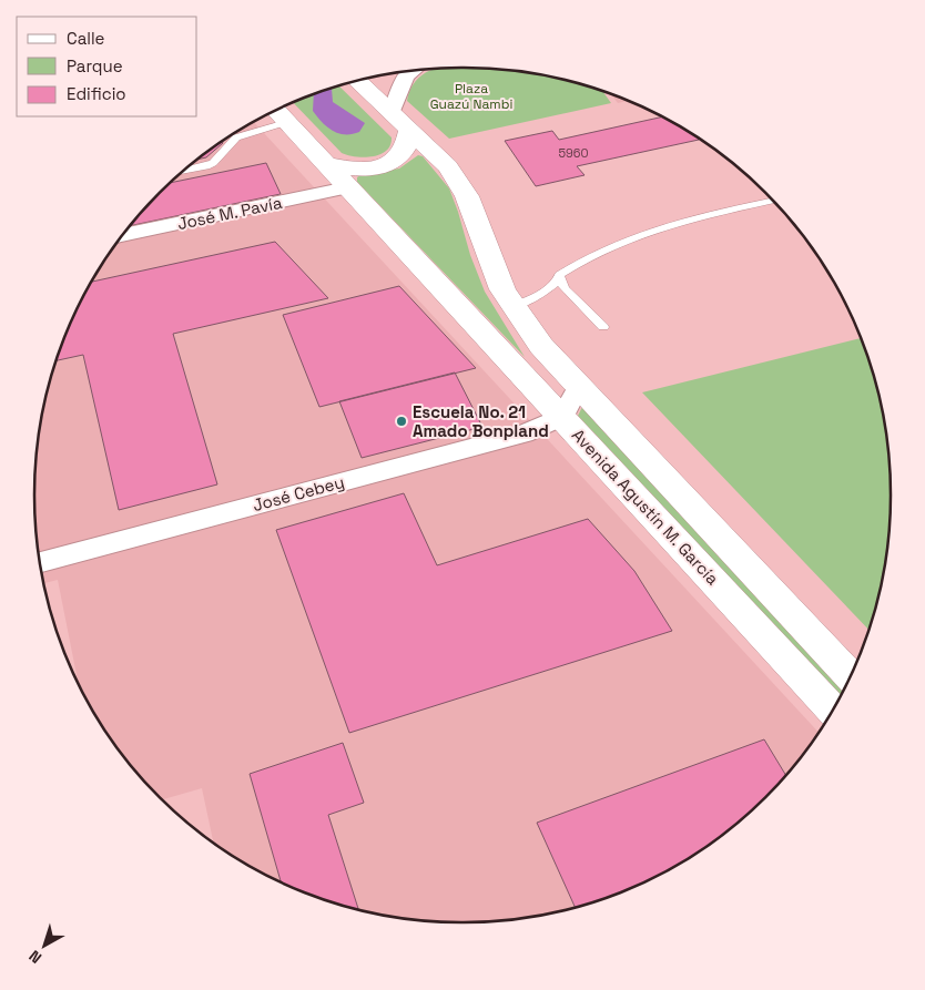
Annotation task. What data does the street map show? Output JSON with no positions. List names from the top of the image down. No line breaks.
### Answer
{"streets":{"main road":["Avenida Agustín M. García"],"street":["José M. Pavía","José Cebey"]},"crossings":[["José M. Pavía","Avenida Agustín M. García"],["José Cebey","Avenida Agustín M. García"]],"parks":["Plaza Guazú Nambi"],"places":["Escuela No. 21 Amado Bonpland"],"house_numbers":["5960"],"legend":["Calle","Parque","Edificio"],"north":"bottom left"}
